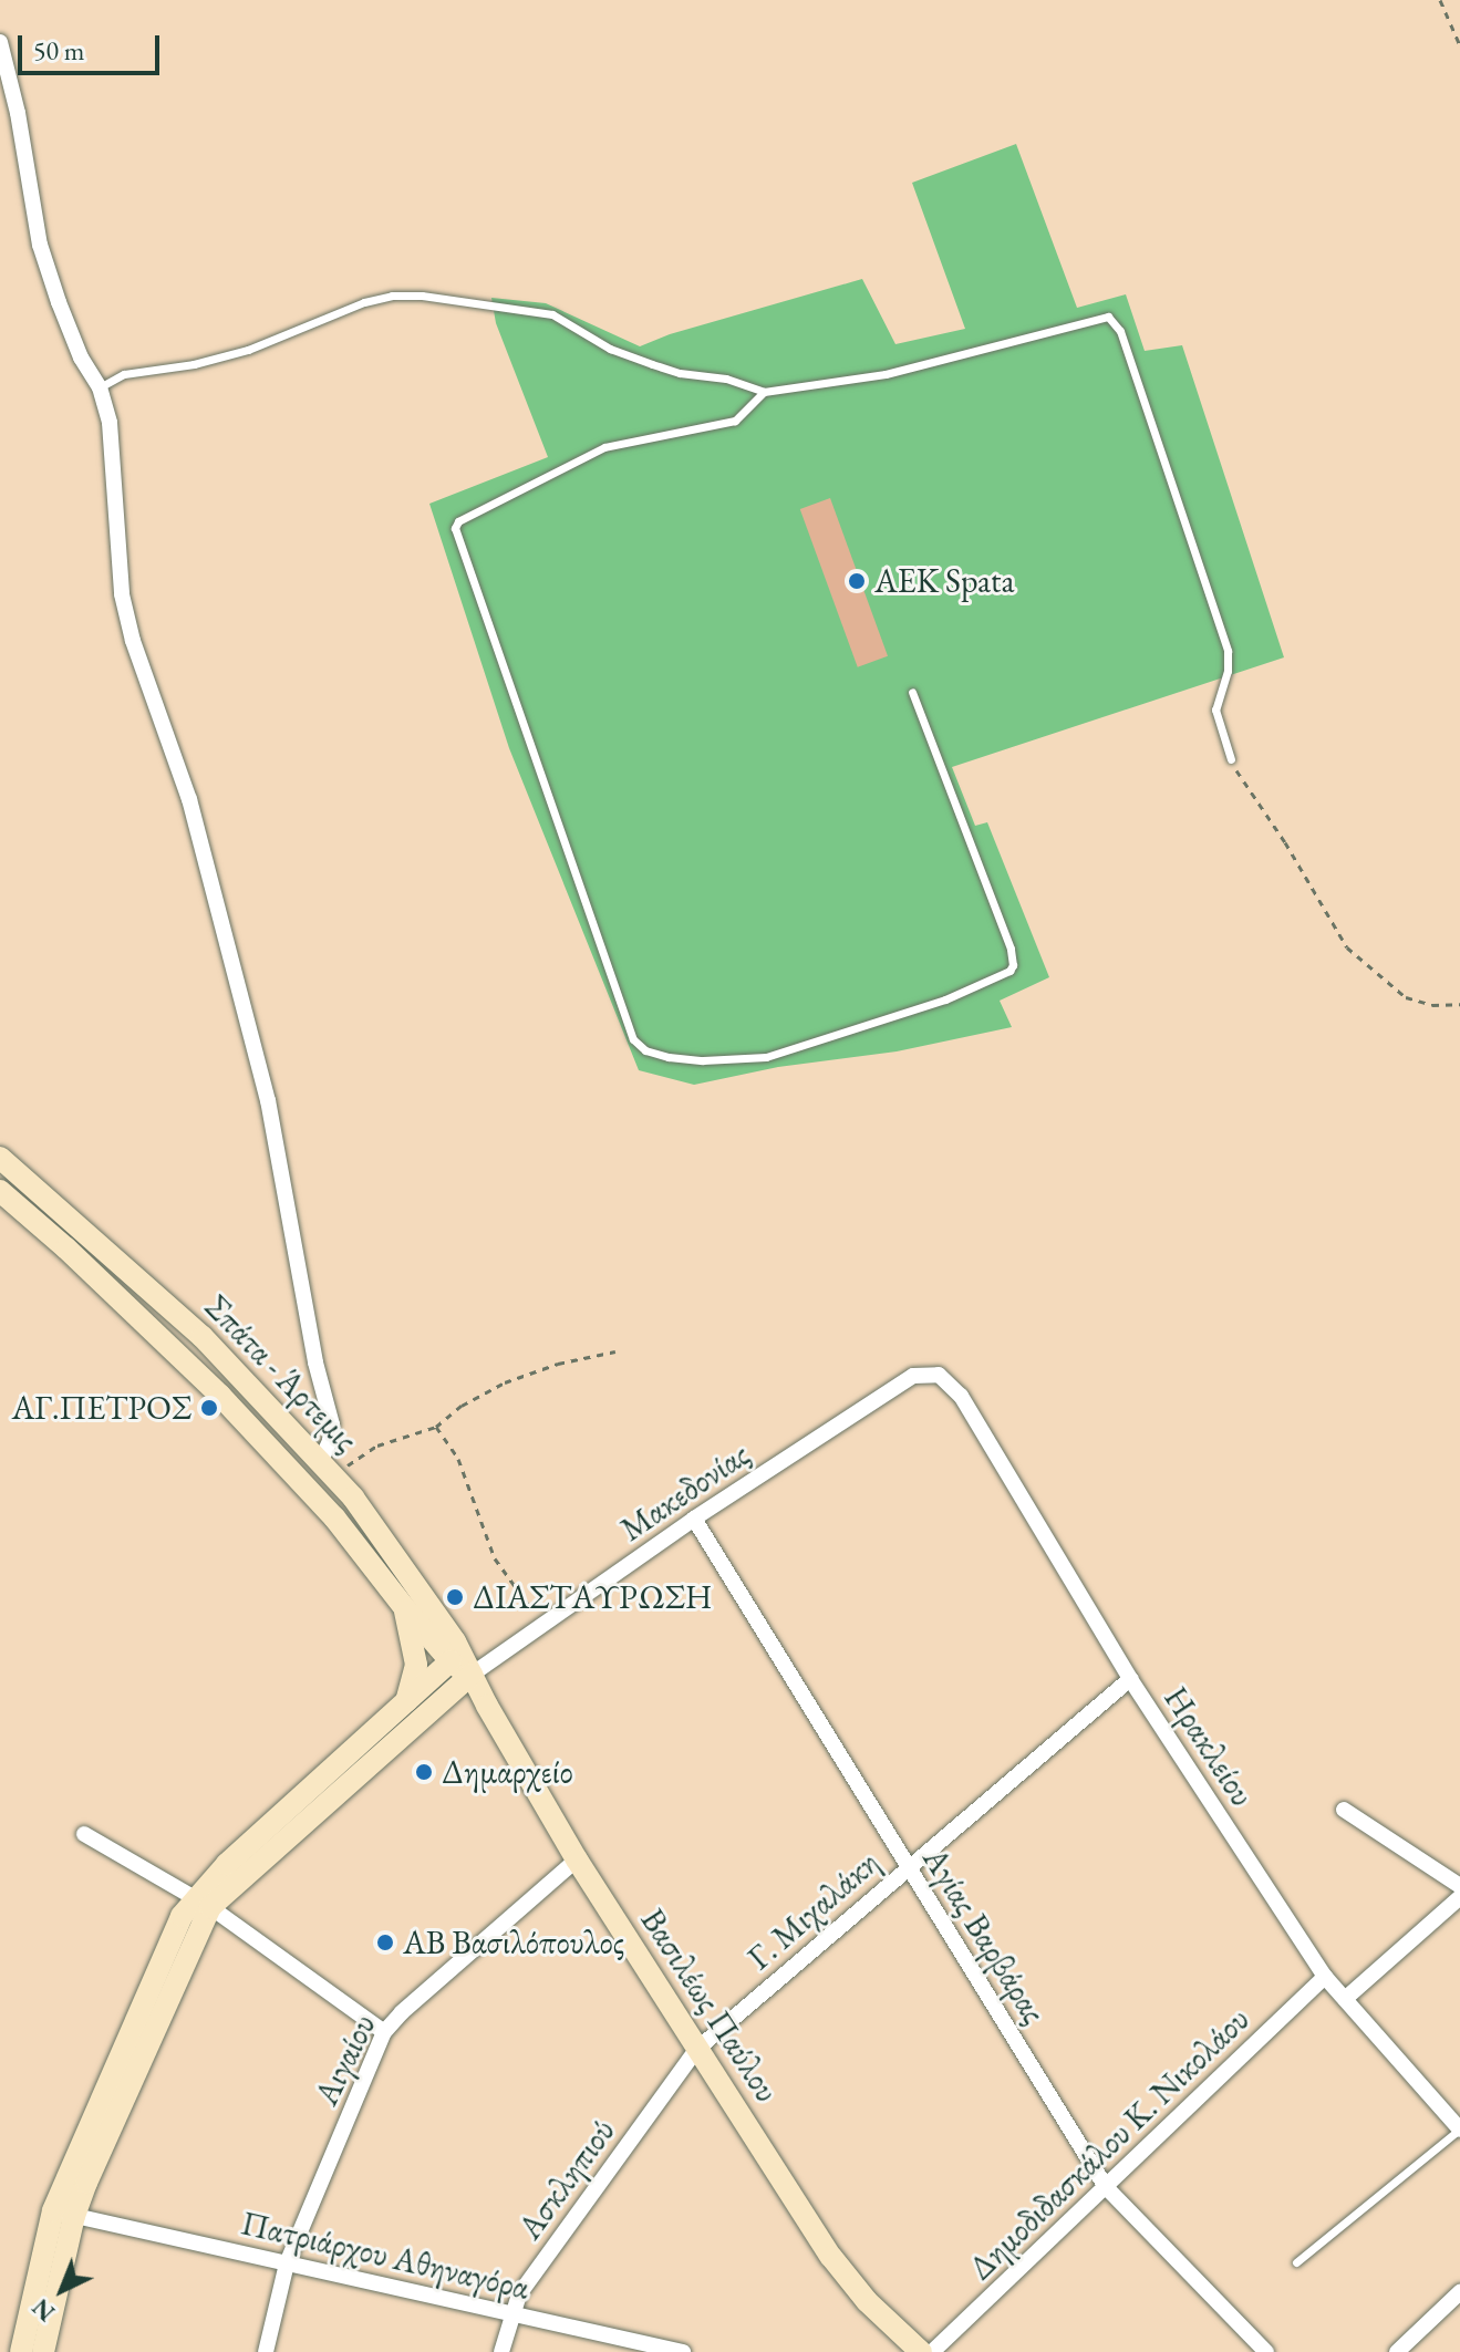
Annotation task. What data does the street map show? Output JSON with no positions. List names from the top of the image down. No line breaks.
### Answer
{"streets":{"main road":["Σπάτα - Άρτεμις","Βασιλέως Παύλου"],"street":["Μακεδονίας","Ηρακλείου","Γ. Μιχαλάκη","Αγίας Βαρβάρας","Αιγαίου","Δημοδιδασκάλου Κ. Νικολάου","Ασκληπιού","Πατριάρχου Αθηναγόρα"]},"crossings":[["Σπάτα - Άρτεμις","Μακεδονίας"],["Σπάτα - Άρτεμις","Βασιλέως Παύλου"],["Μακεδονίας","Ηρακλείου"],["Μακεδονίας","Αγίας Βαρβάρας"],["Μακεδονίας","Βασιλέως Παύλου"],["Ηρακλείου","Γ. Μιχαλάκη"],["Ηρακλείου","Δημοδιδασκάλου Κ. Νικολάου"],["Γ. Μιχαλάκη","Αγίας Βαρβάρας"],["Γ. Μιχαλάκη","Βασιλέως Παύλου"],["Γ. Μιχαλάκη","Ασκληπιού"],["Αγίας Βαρβάρας","Δημοδιδασκάλου Κ. Νικολάου"],["Βασιλέως Παύλου","Αιγαίου"],["Βασιλέως Παύλου","Ασκληπιού"],["Αιγαίου","Πατριάρχου Αθηναγόρα"],["Ασκληπιού","Πατριάρχου Αθηναγόρα"]],"places":["AEK Spata","ΑΓ.ΠΕΤΡΟΣ","ΔΙΑΣΤΑΥΡΩΣΗ","Δημαρχείο","ΑΒ Βασιλόπουλος"],"scale_bar":"50 m","north":"bottom left"}
